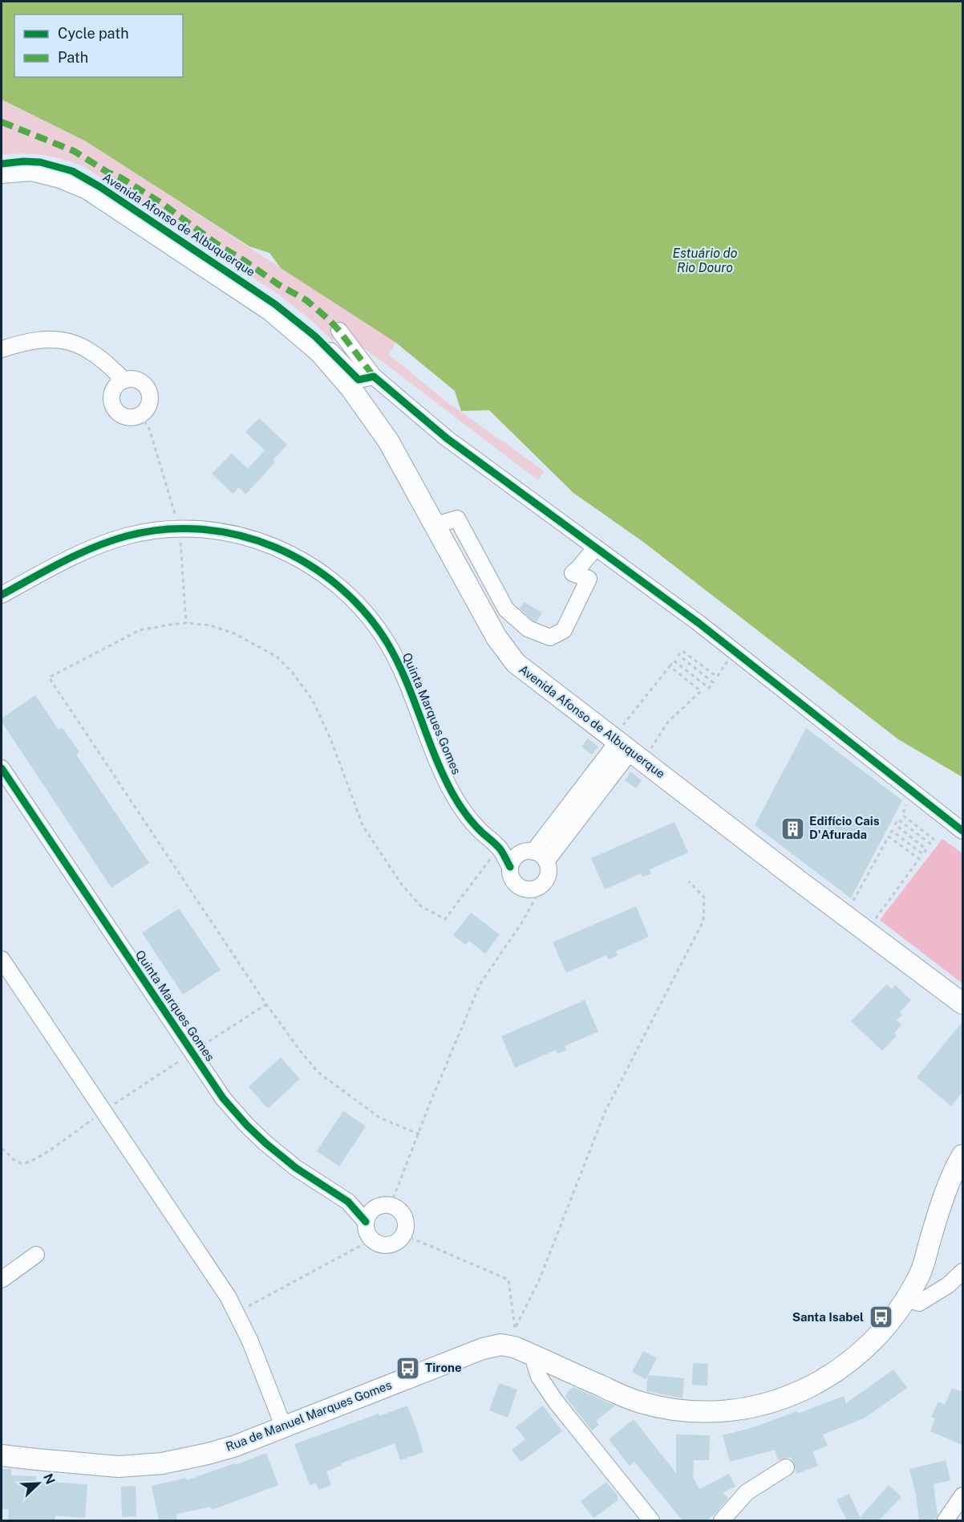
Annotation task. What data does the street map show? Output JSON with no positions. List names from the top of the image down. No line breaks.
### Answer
{"streets":{"main road":["Avenida Afonso de Albuquerque","Rua de Manuel Marques Gomes"],"street":["Quinta Marques Gomes"]},"water":["Estuário do Rio Douro"],"places":{"building":["Edifício Cais D'Afurada"],"bus stop":["Santa Isabel","Tirone"]},"legend":["Cycle path","Path"],"north":"top right"}
